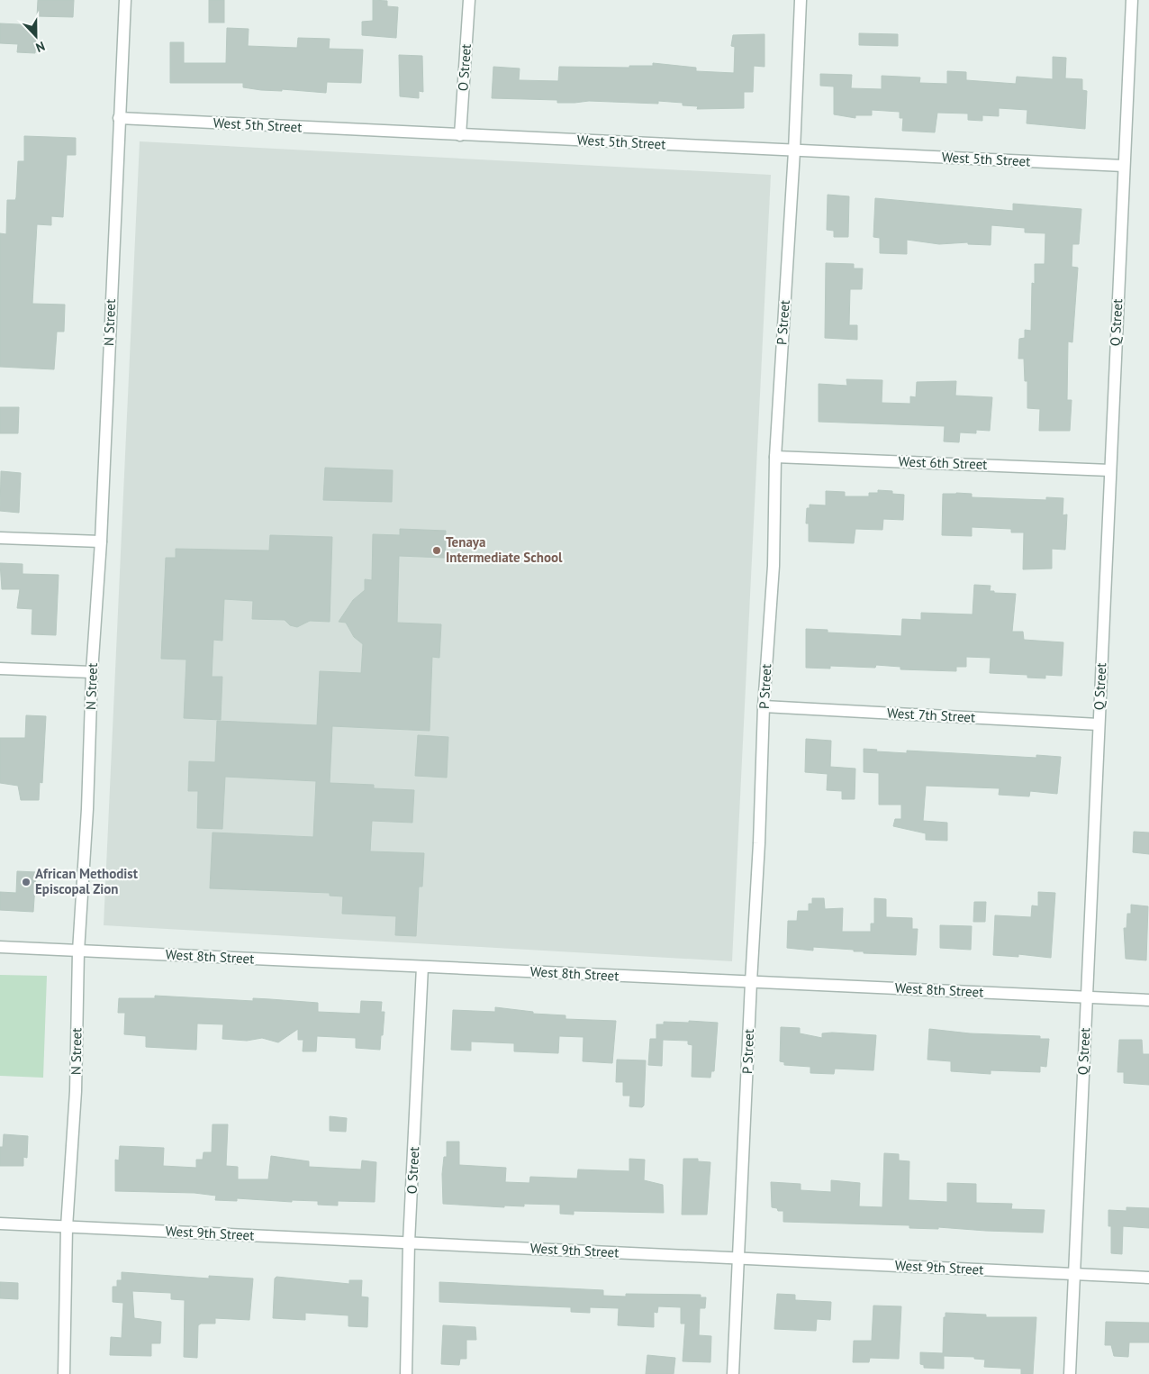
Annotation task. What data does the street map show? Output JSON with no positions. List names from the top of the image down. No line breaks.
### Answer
{"streets":{"street":["O Street","West 5th Street","N Street","P Street","Q Street","West 6th Street","West 7th Street","West 8th Street","West 9th Street"]},"crossings":[["O Street","West 5th Street"],["O Street","West 8th Street"],["O Street","West 9th Street"],["West 5th Street","N Street"],["West 5th Street","P Street"],["West 5th Street","Q Street"],["N Street","West 8th Street"],["N Street","West 9th Street"],["P Street","West 6th Street"],["P Street","West 7th Street"],["P Street","West 8th Street"],["P Street","West 9th Street"],["Q Street","West 6th Street"],["Q Street","West 7th Street"],["Q Street","West 8th Street"],["Q Street","West 9th Street"]],"places":["Tenaya Intermediate School","African Methodist Episcopal Zion"],"north":"bottom"}
